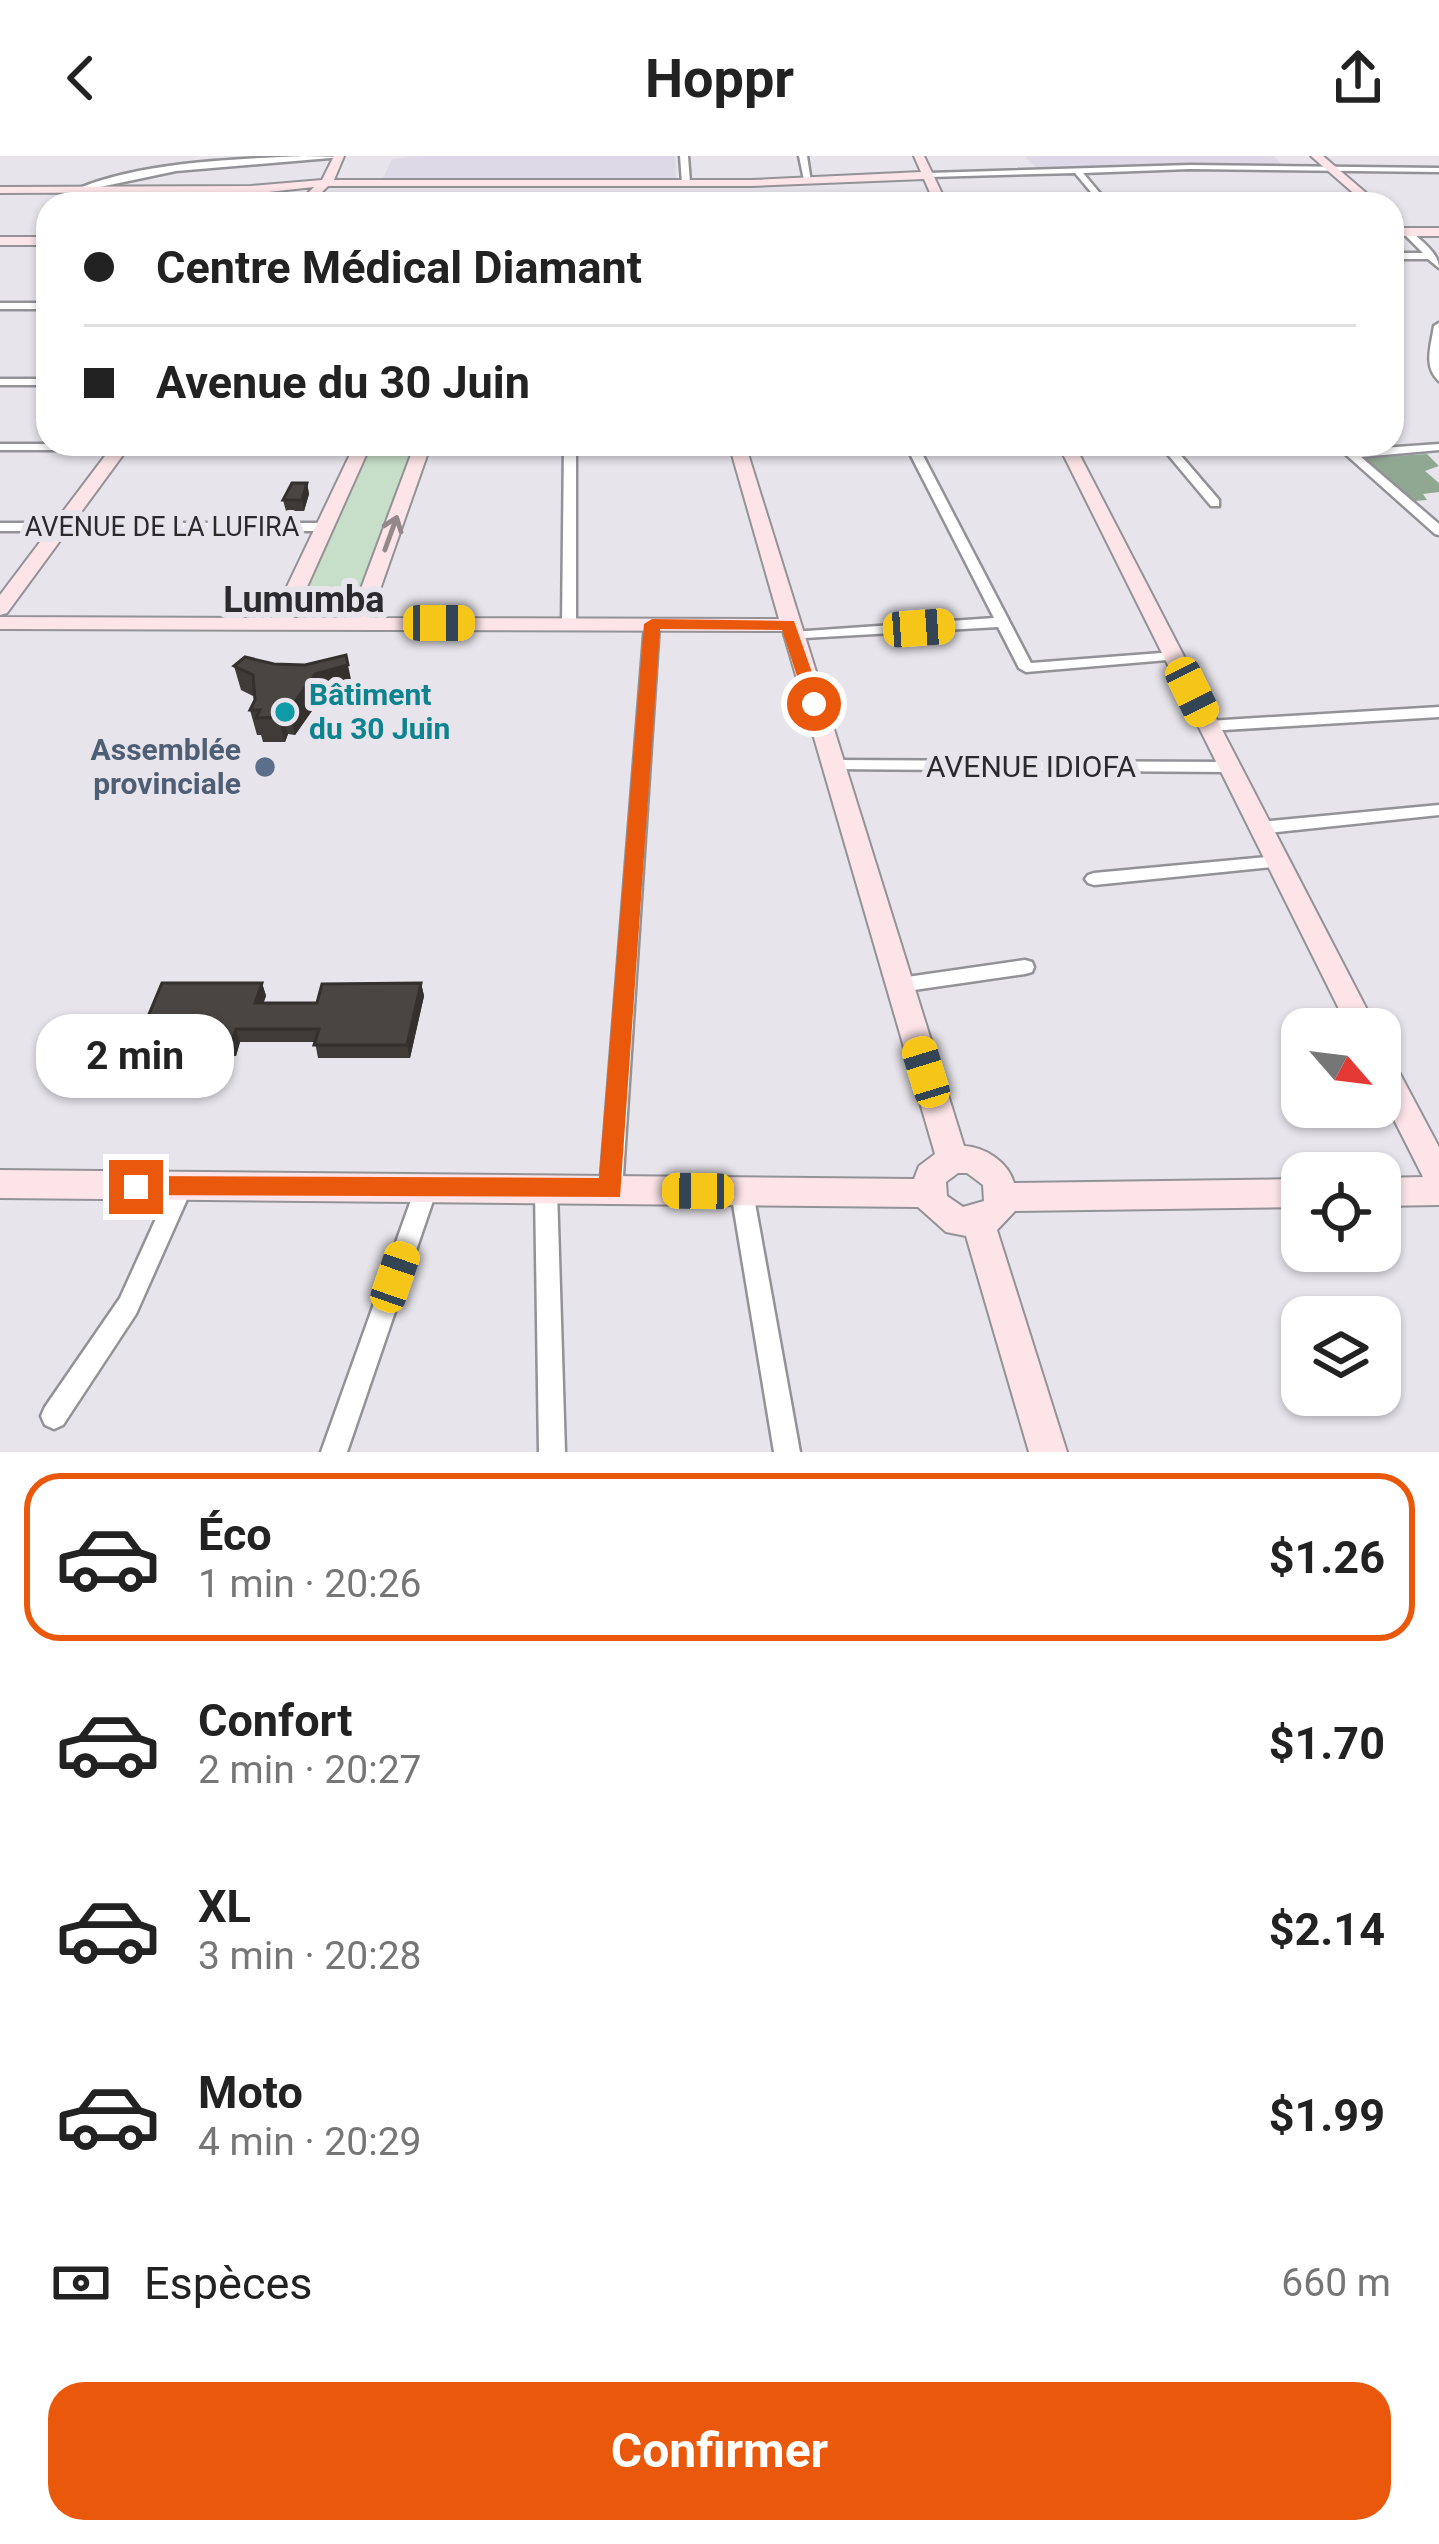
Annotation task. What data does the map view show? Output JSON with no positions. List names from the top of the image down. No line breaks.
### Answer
{"streets":{"street":["AVENUE DE LA LUFIRA","AVENUE IDIOFA"]},"districts":["Lumumba"],"places":["Bâtiment du 30 Juin","Assemblée provinciale"],"north":"bottom right","page":{"header":"Hoppr","banner":["Centre Médical Diamant","Avenue du 30 Juin"],"bubble":"2 min","list":[{"name":"Éco","note":"1 min · 20:26","value":"$1.26"},{"name":"Confort","note":"2 min · 20:27","value":"$1.70"},{"name":"XL","note":"3 min · 20:28","value":"$2.14"},{"name":"Moto","note":"4 min · 20:29","value":"$1.99"}],"pay":["Espèces","660 m"],"buttons":"Confirmer"}}
